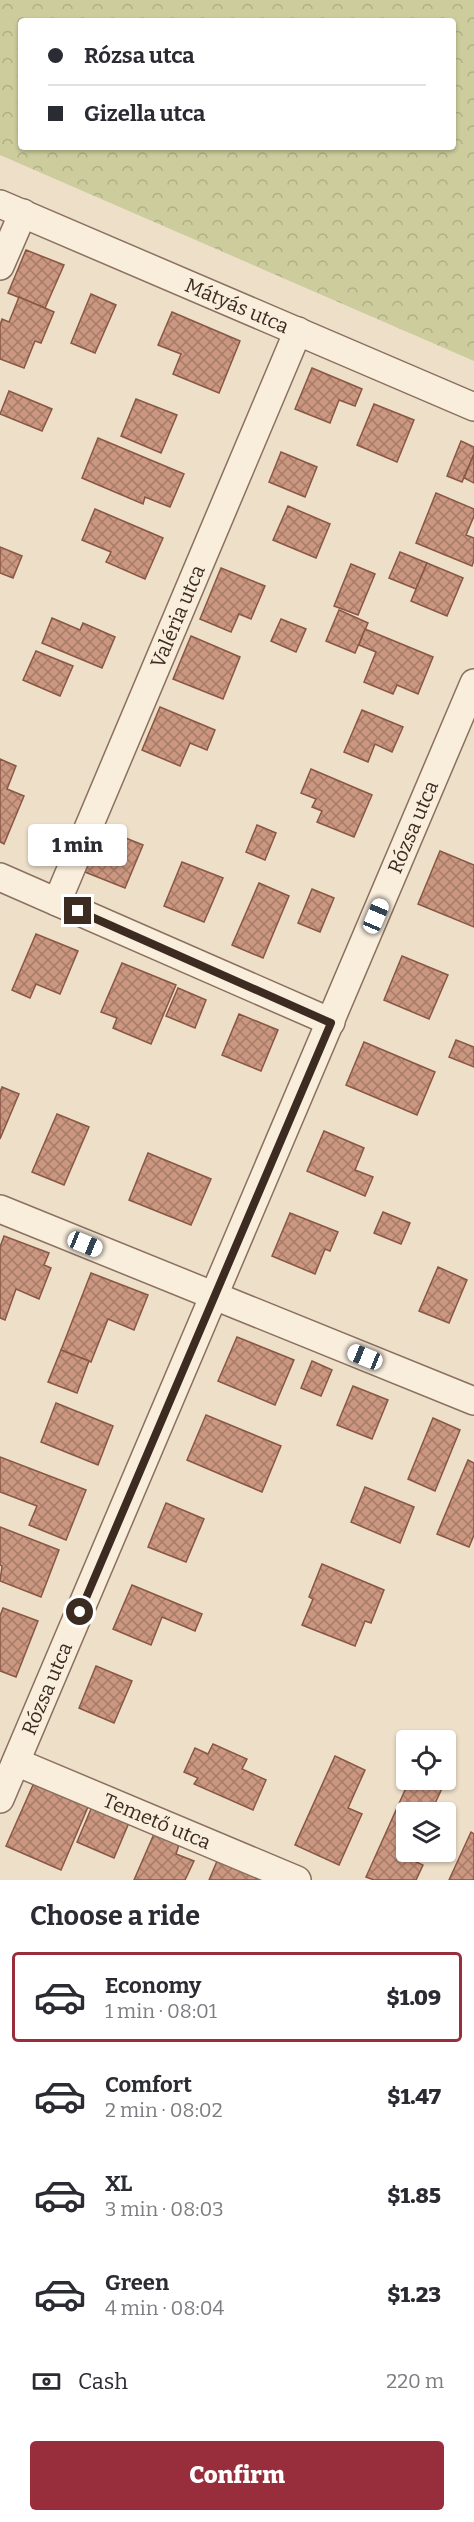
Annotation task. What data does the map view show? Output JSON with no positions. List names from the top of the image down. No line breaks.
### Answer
{"streets":{"street":["Mátyás utca","Valéria utca","Rózsa utca","Temető utca"]},"crossings":[["Mátyás utca","Valéria utca"],["Rózsa utca","Temető utca"]],"page":{"banner":["Rózsa utca","Gizella utca"],"bubble":"1 min","heading":"Choose a ride","list":[{"name":"Economy","note":"1 min · 08:01","value":"$1.09"},{"name":"Comfort","note":"2 min · 08:02","value":"$1.47"},{"name":"XL","note":"3 min · 08:03","value":"$1.85"},{"name":"Green","note":"4 min · 08:04","value":"$1.23"}],"pay":["Cash","220 m"],"buttons":"Confirm"}}
